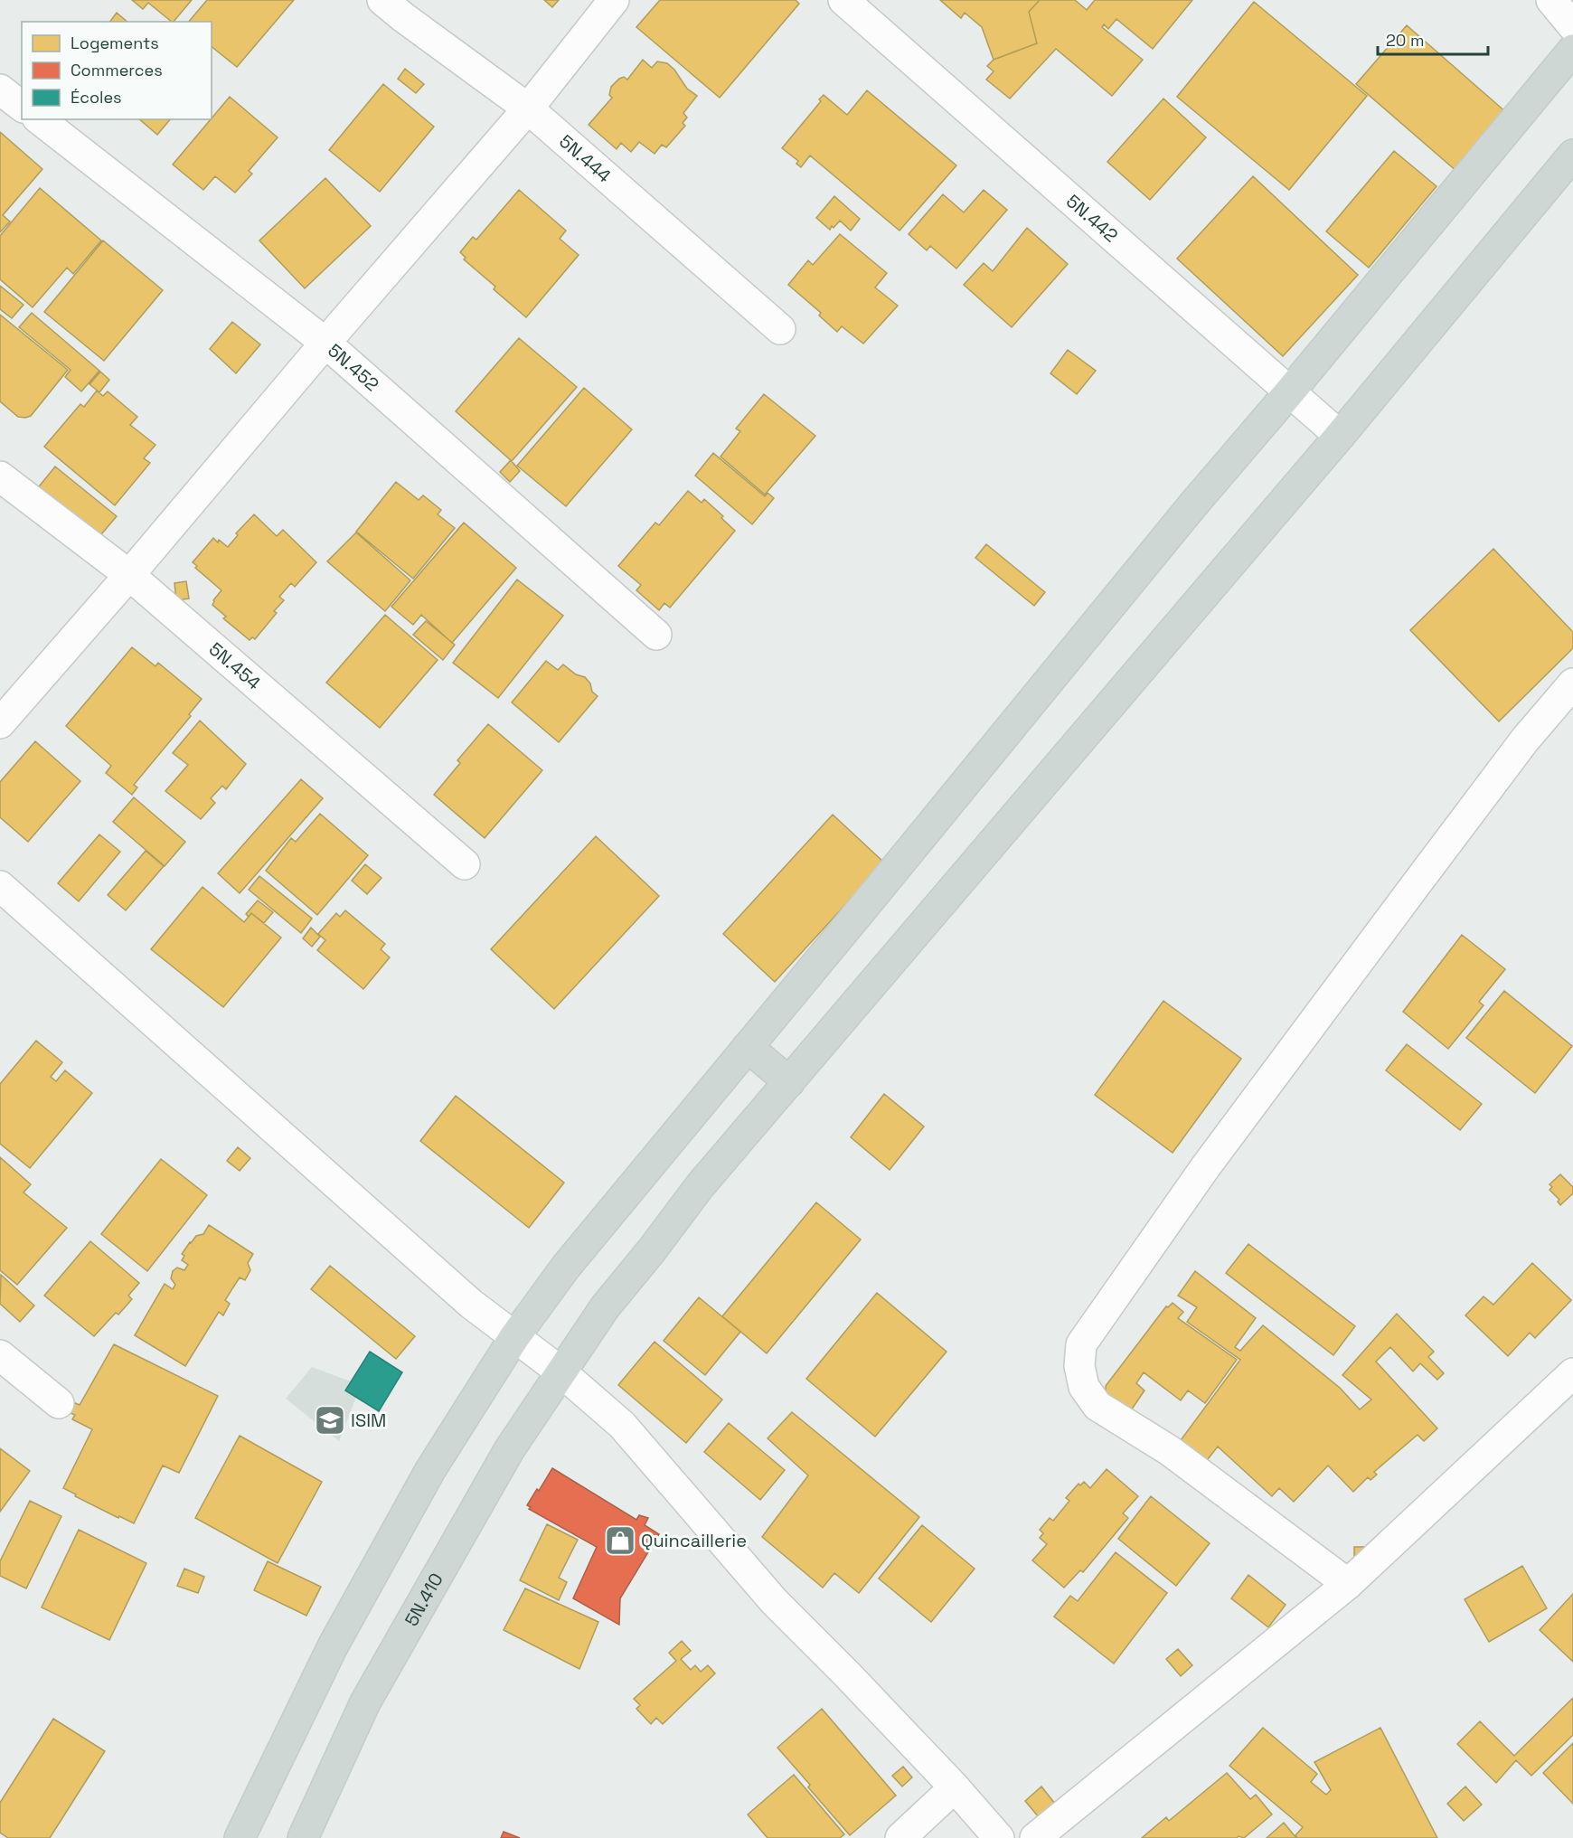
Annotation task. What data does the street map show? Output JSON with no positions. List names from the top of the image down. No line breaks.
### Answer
{"streets":{"main road":["5N.410"],"street":["5N.444","5N.442","5N.452","5N.454"]},"crossings":[["5N.442","5N.410"]],"places":{"school or university":["ISIM"],"shop":["Quincaillerie"]},"legend":["Logements","Commerces","Écoles"],"scale_bar":"20 m"}
